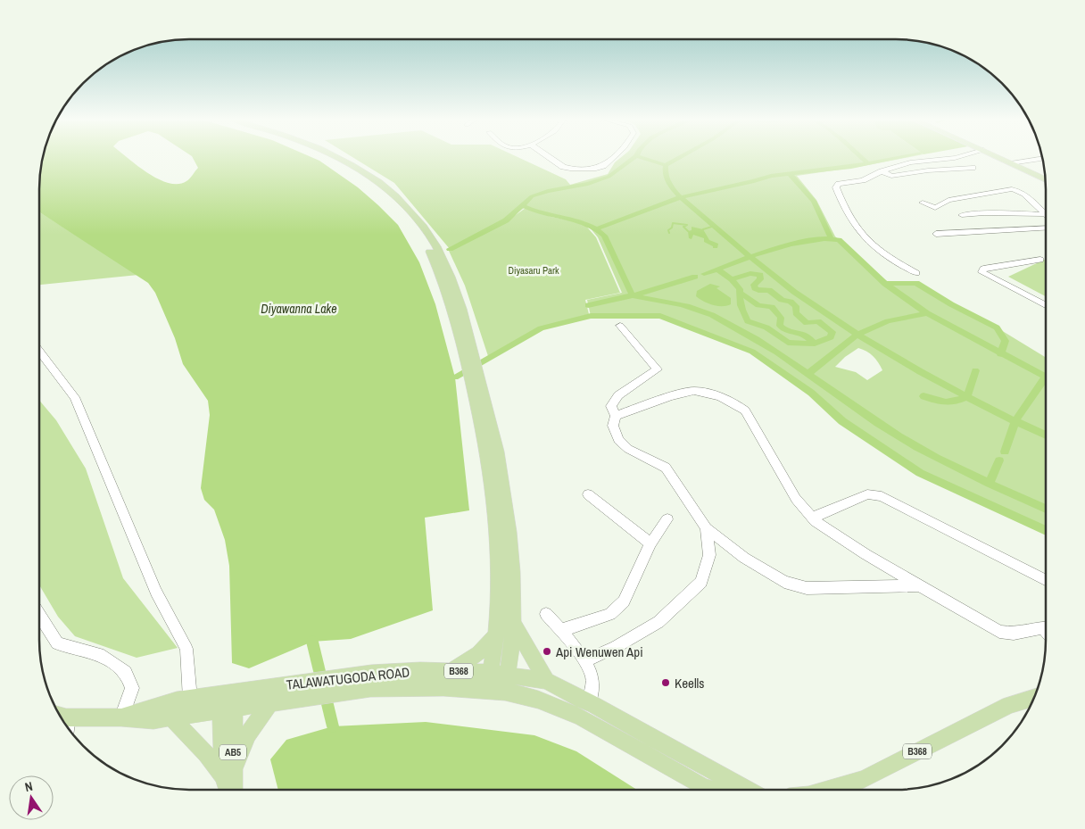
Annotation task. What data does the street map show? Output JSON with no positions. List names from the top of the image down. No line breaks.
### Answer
{"streets":{"main road":["B368","TALAWATUGODA ROAD","AB5"]},"crossings":[["TALAWATUGODA ROAD","AB5"]],"water":["Diyawanna Lake"],"parks":["Diyasaru Park"],"places":["Api Wenuwen Api","Keells"],"north":"top"}
